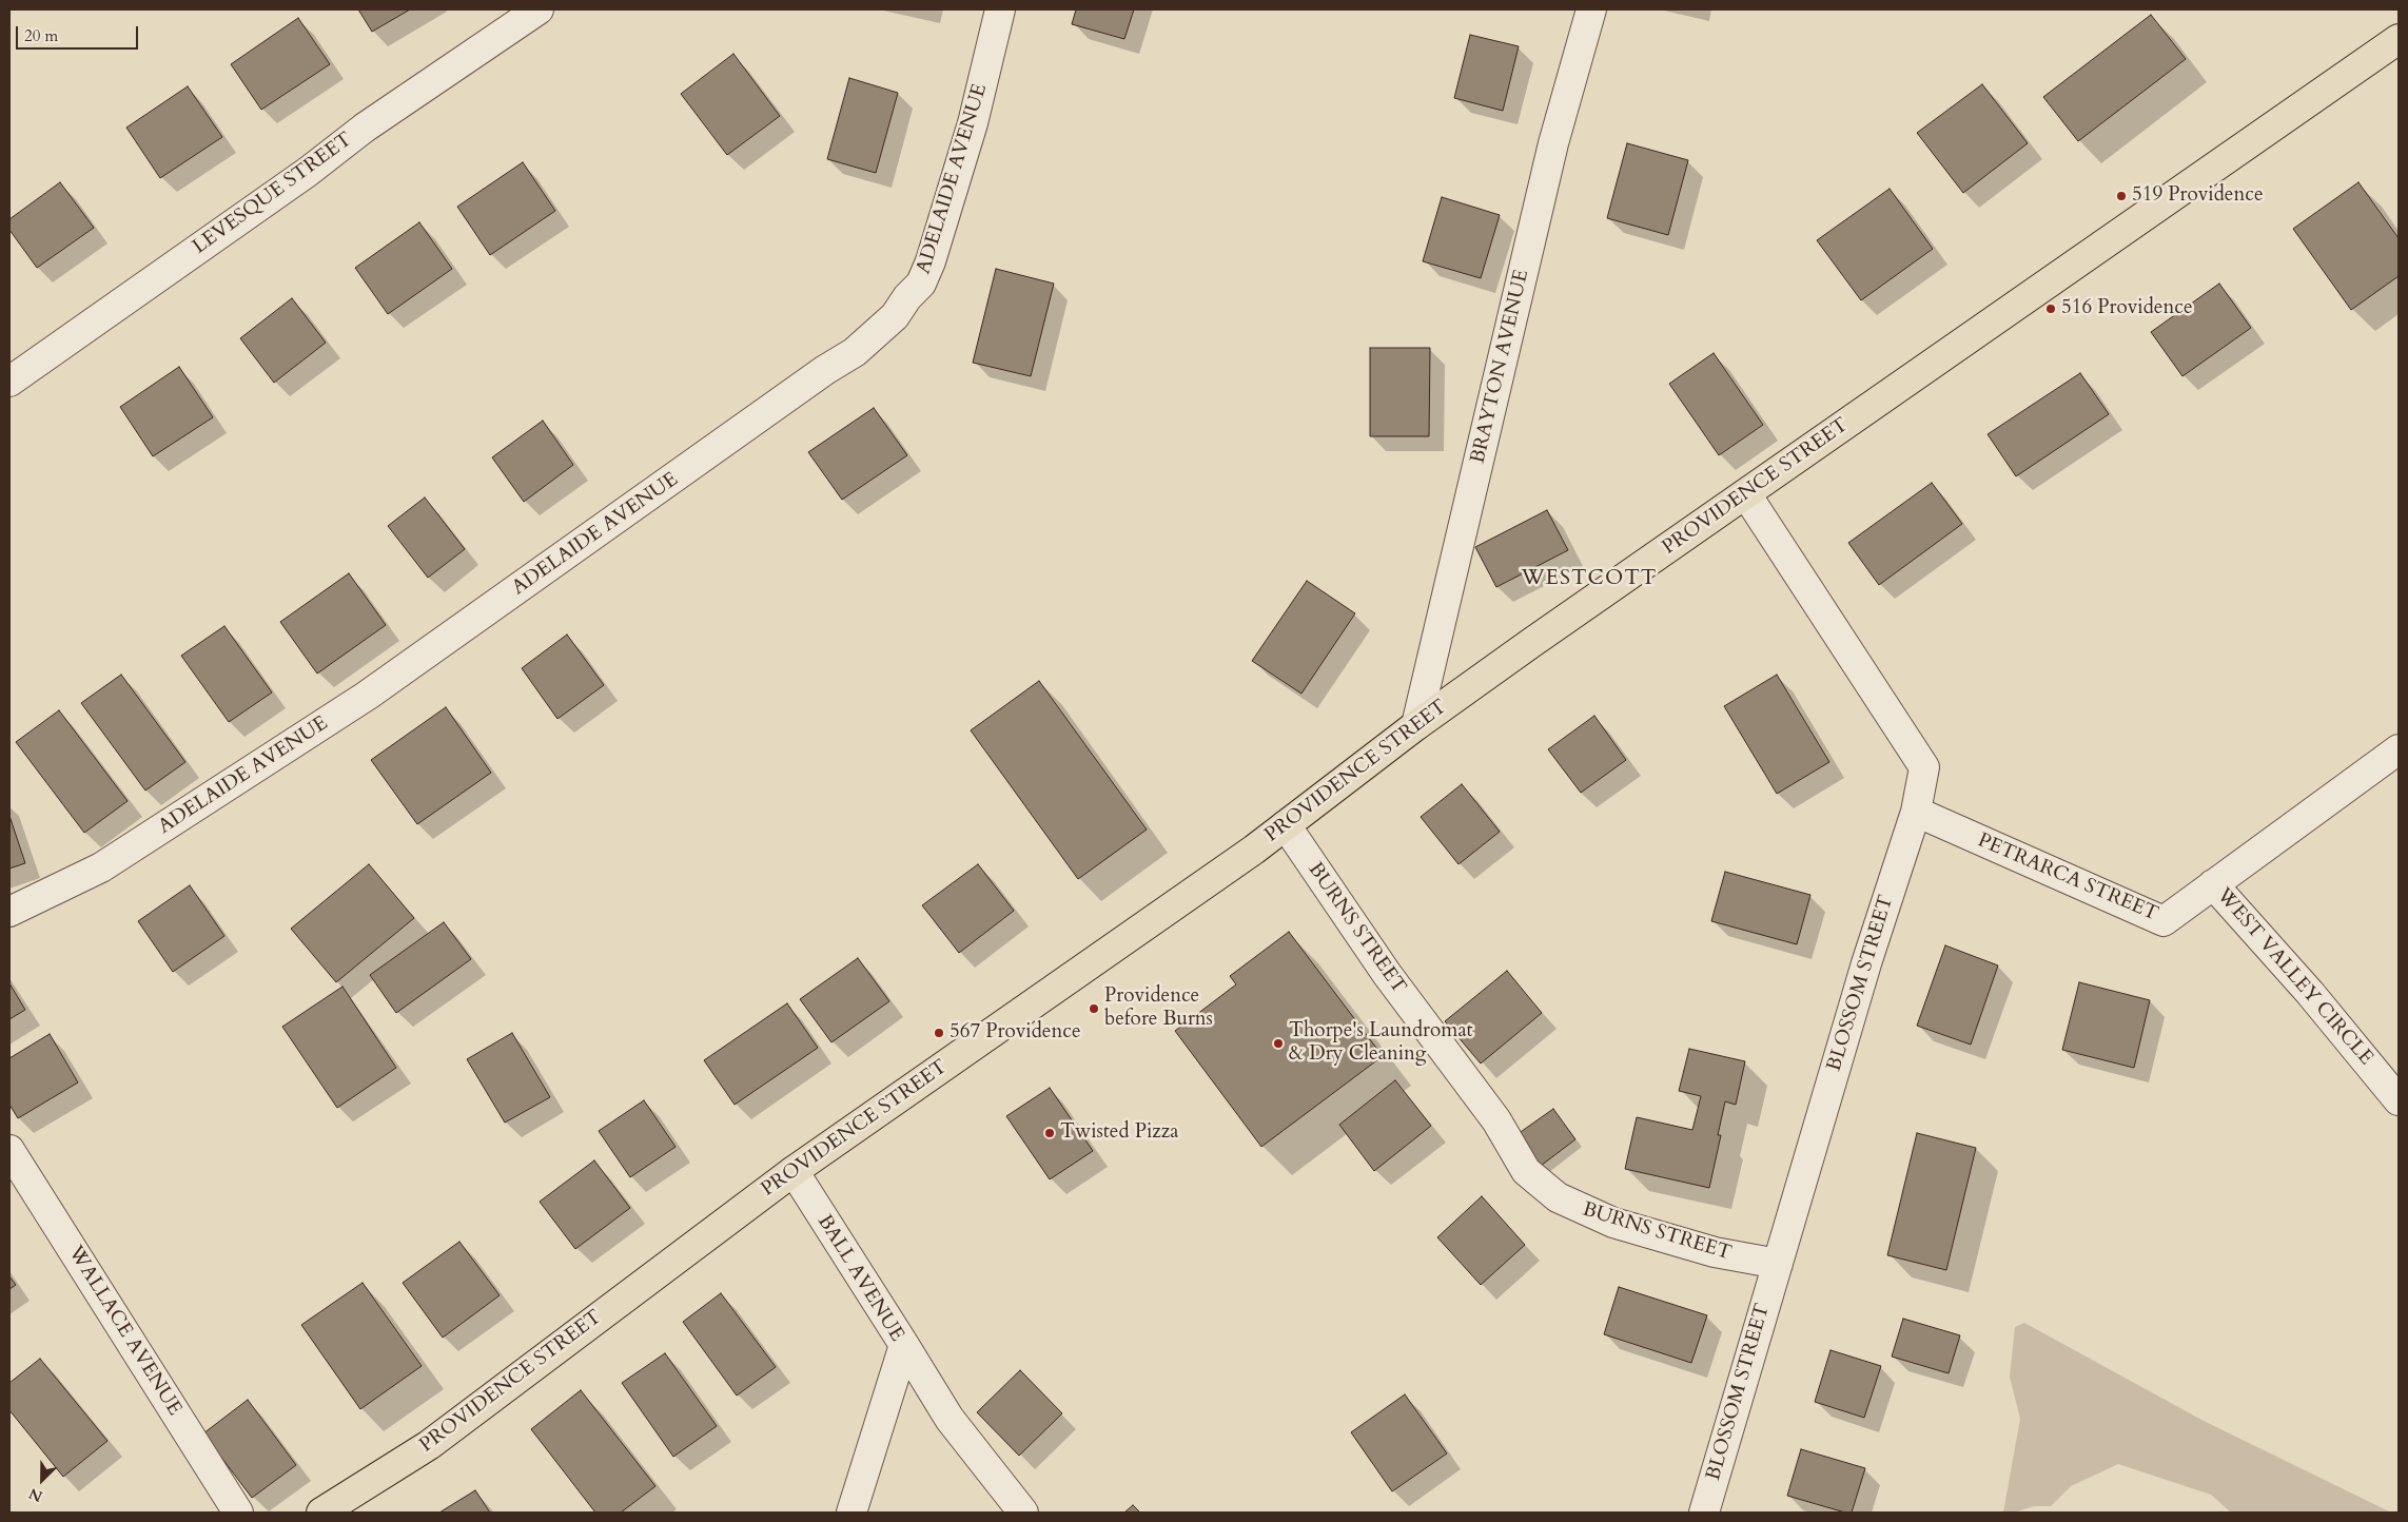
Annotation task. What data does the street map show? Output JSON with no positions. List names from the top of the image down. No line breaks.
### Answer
{"streets":{"main road":["PROVIDENCE STREET"],"street":["ADELAIDE AVENUE","LEVESQUE STREET","BRAYTON AVENUE","PETRARCA STREET","BURNS STREET","WEST VALLEY CIRCLE","BLOSSOM STREET","BALL AVENUE","WALLACE AVENUE"]},"crossings":[["BRAYTON AVENUE","PROVIDENCE STREET"],["PROVIDENCE STREET","BURNS STREET"],["PROVIDENCE STREET","BLOSSOM STREET"],["PROVIDENCE STREET","BALL AVENUE"],["PETRARCA STREET","WEST VALLEY CIRCLE"],["PETRARCA STREET","BLOSSOM STREET"],["BURNS STREET","BLOSSOM STREET"]],"districts":["WESTCOTT"],"places":["519 Providence","516 Providence","Providence before Burns","567 Providence","Thorpe's Laundromat & Dry Cleaning","Twisted Pizza"],"scale_bar":"20 m","north":"bottom left"}
